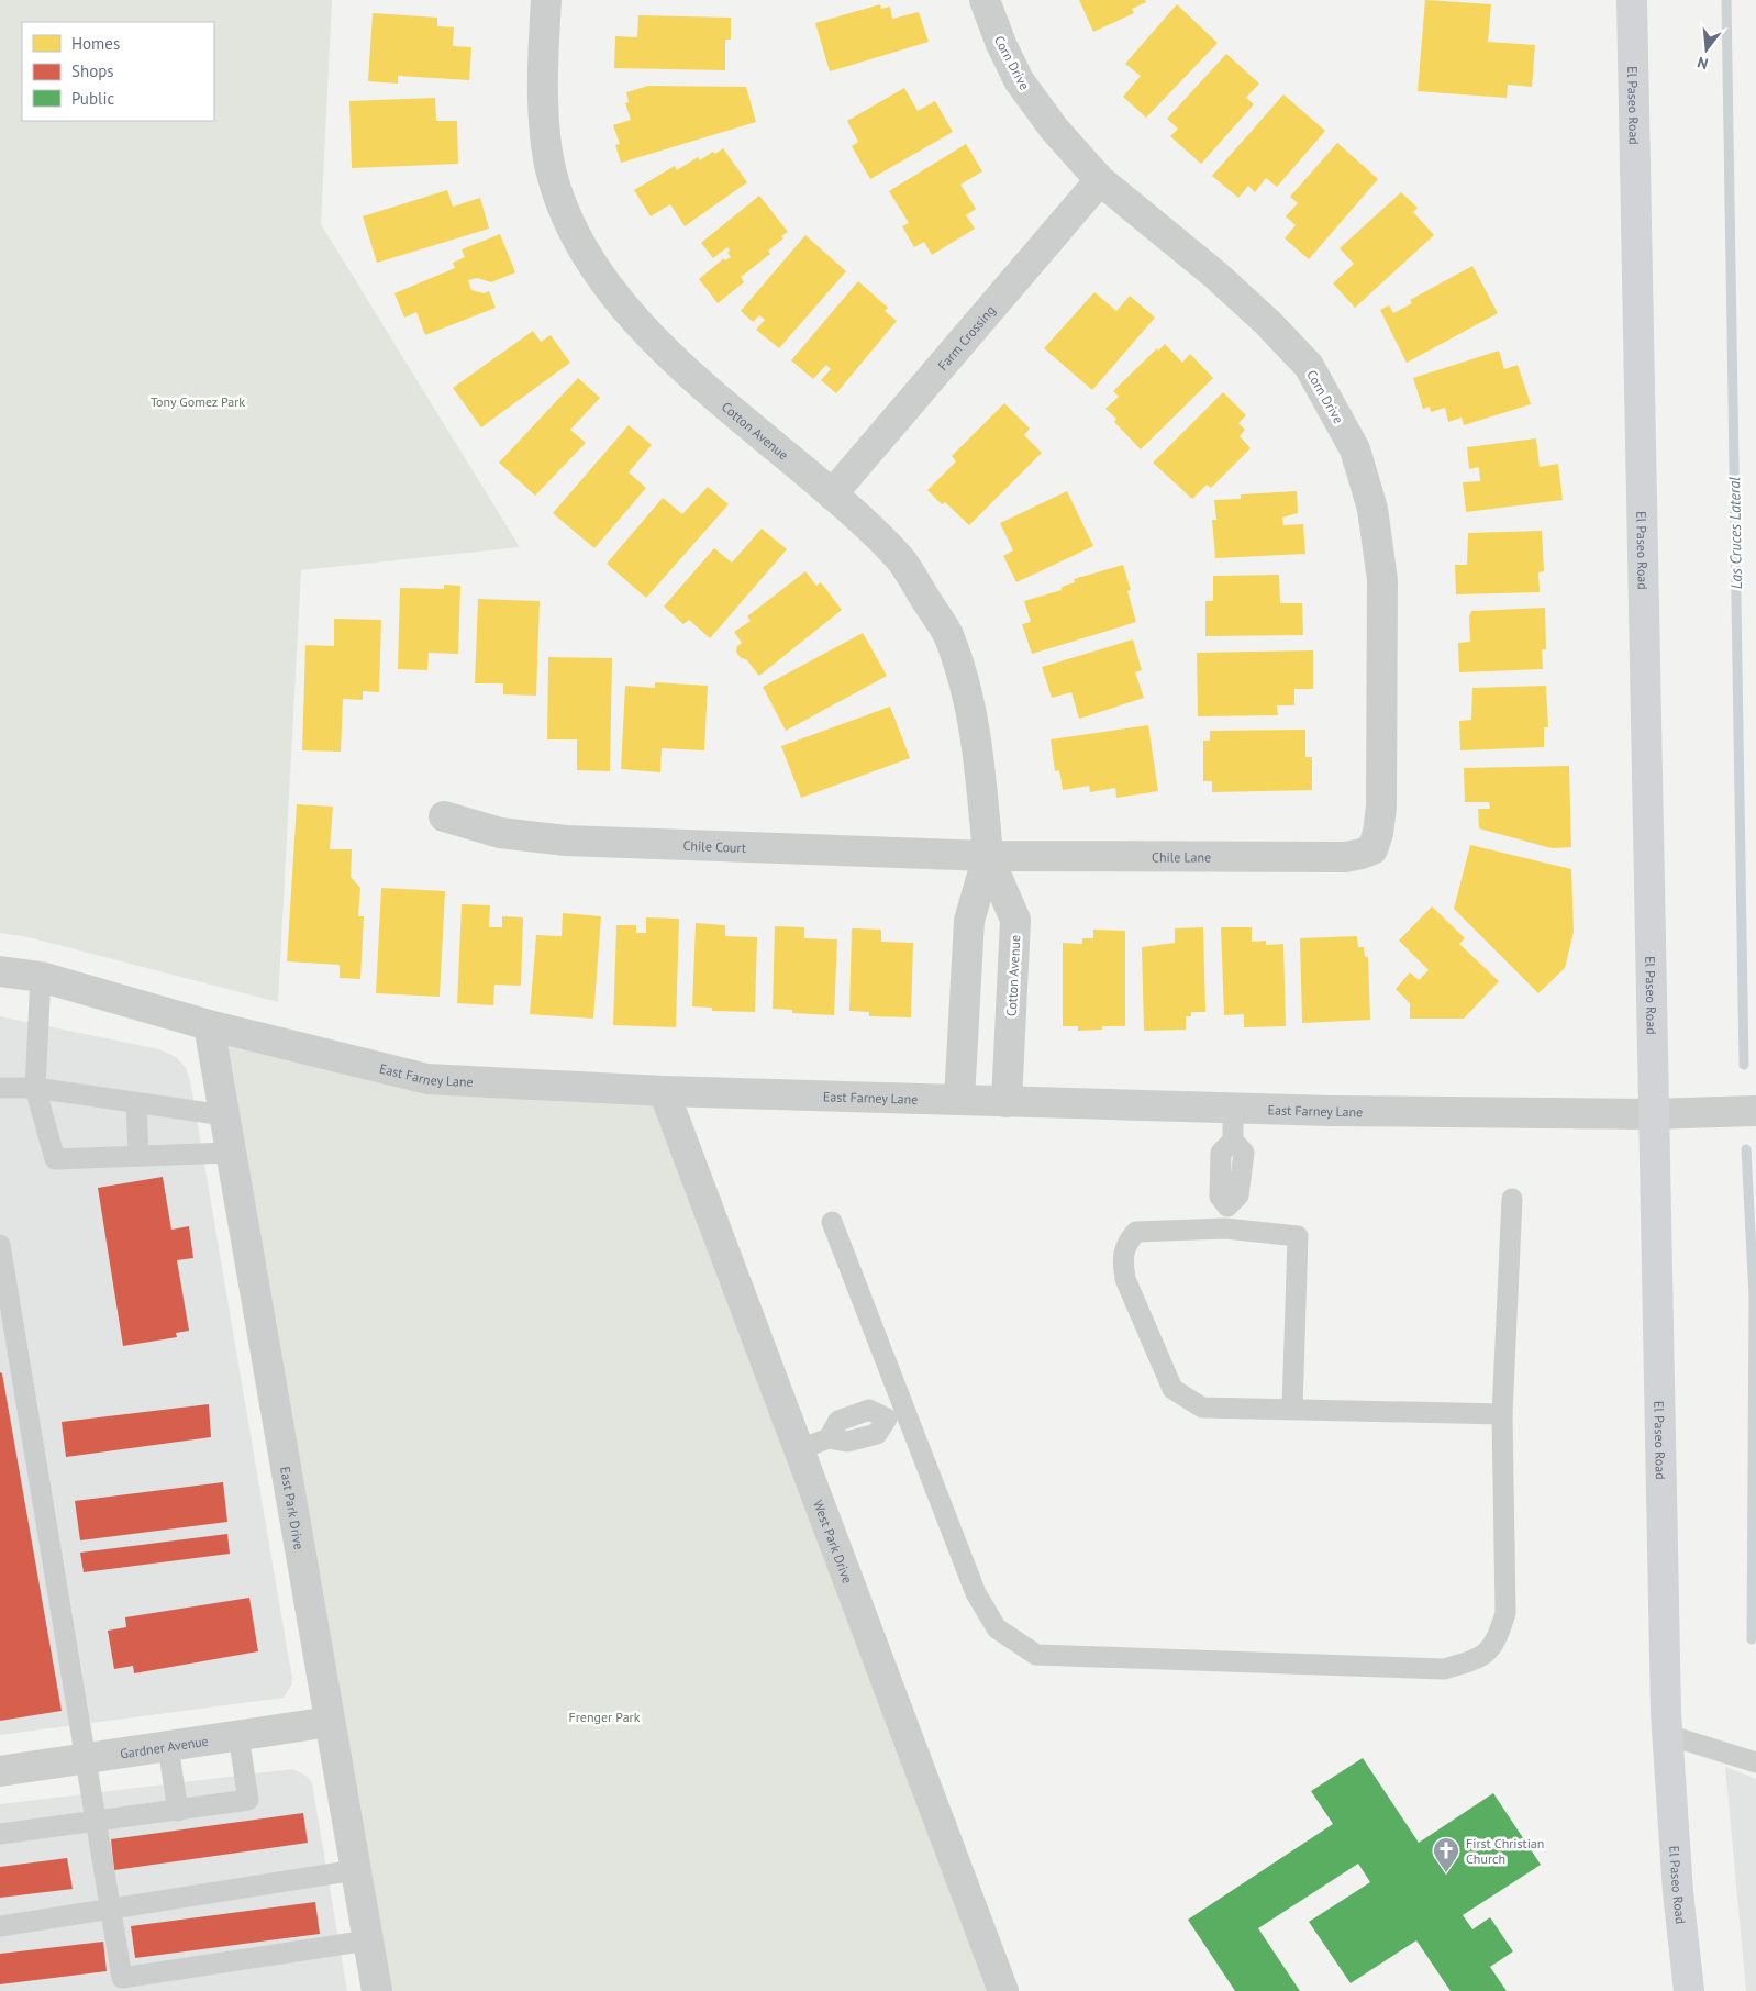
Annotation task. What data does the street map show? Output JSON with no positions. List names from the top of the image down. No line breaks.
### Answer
{"streets":{"main road":["El Paseo Road"],"street":["Corn Drive","Farm Crossing","Cotton Avenue","Chile Court","Chile Lane","East Farney Lane","East Park Drive","West Park Drive","Gardner Avenue"]},"crossings":[["Corn Drive","Farm Crossing"],["Corn Drive","Chile Lane"],["El Paseo Road","East Farney Lane"],["Farm Crossing","Cotton Avenue"],["Cotton Avenue","Chile Court"],["Cotton Avenue","Chile Lane"],["Cotton Avenue","East Farney Lane"],["Chile Court","Chile Lane"],["East Farney Lane","East Park Drive"],["East Farney Lane","West Park Drive"],["East Park Drive","Gardner Avenue"]],"water":["Las Cruces Lateral"],"parks":["Tony Gomez Park","Frenger Park"],"places":{"church":["First Christian Church"]},"legend":["Homes","Shops","Public"],"north":"bottom"}
